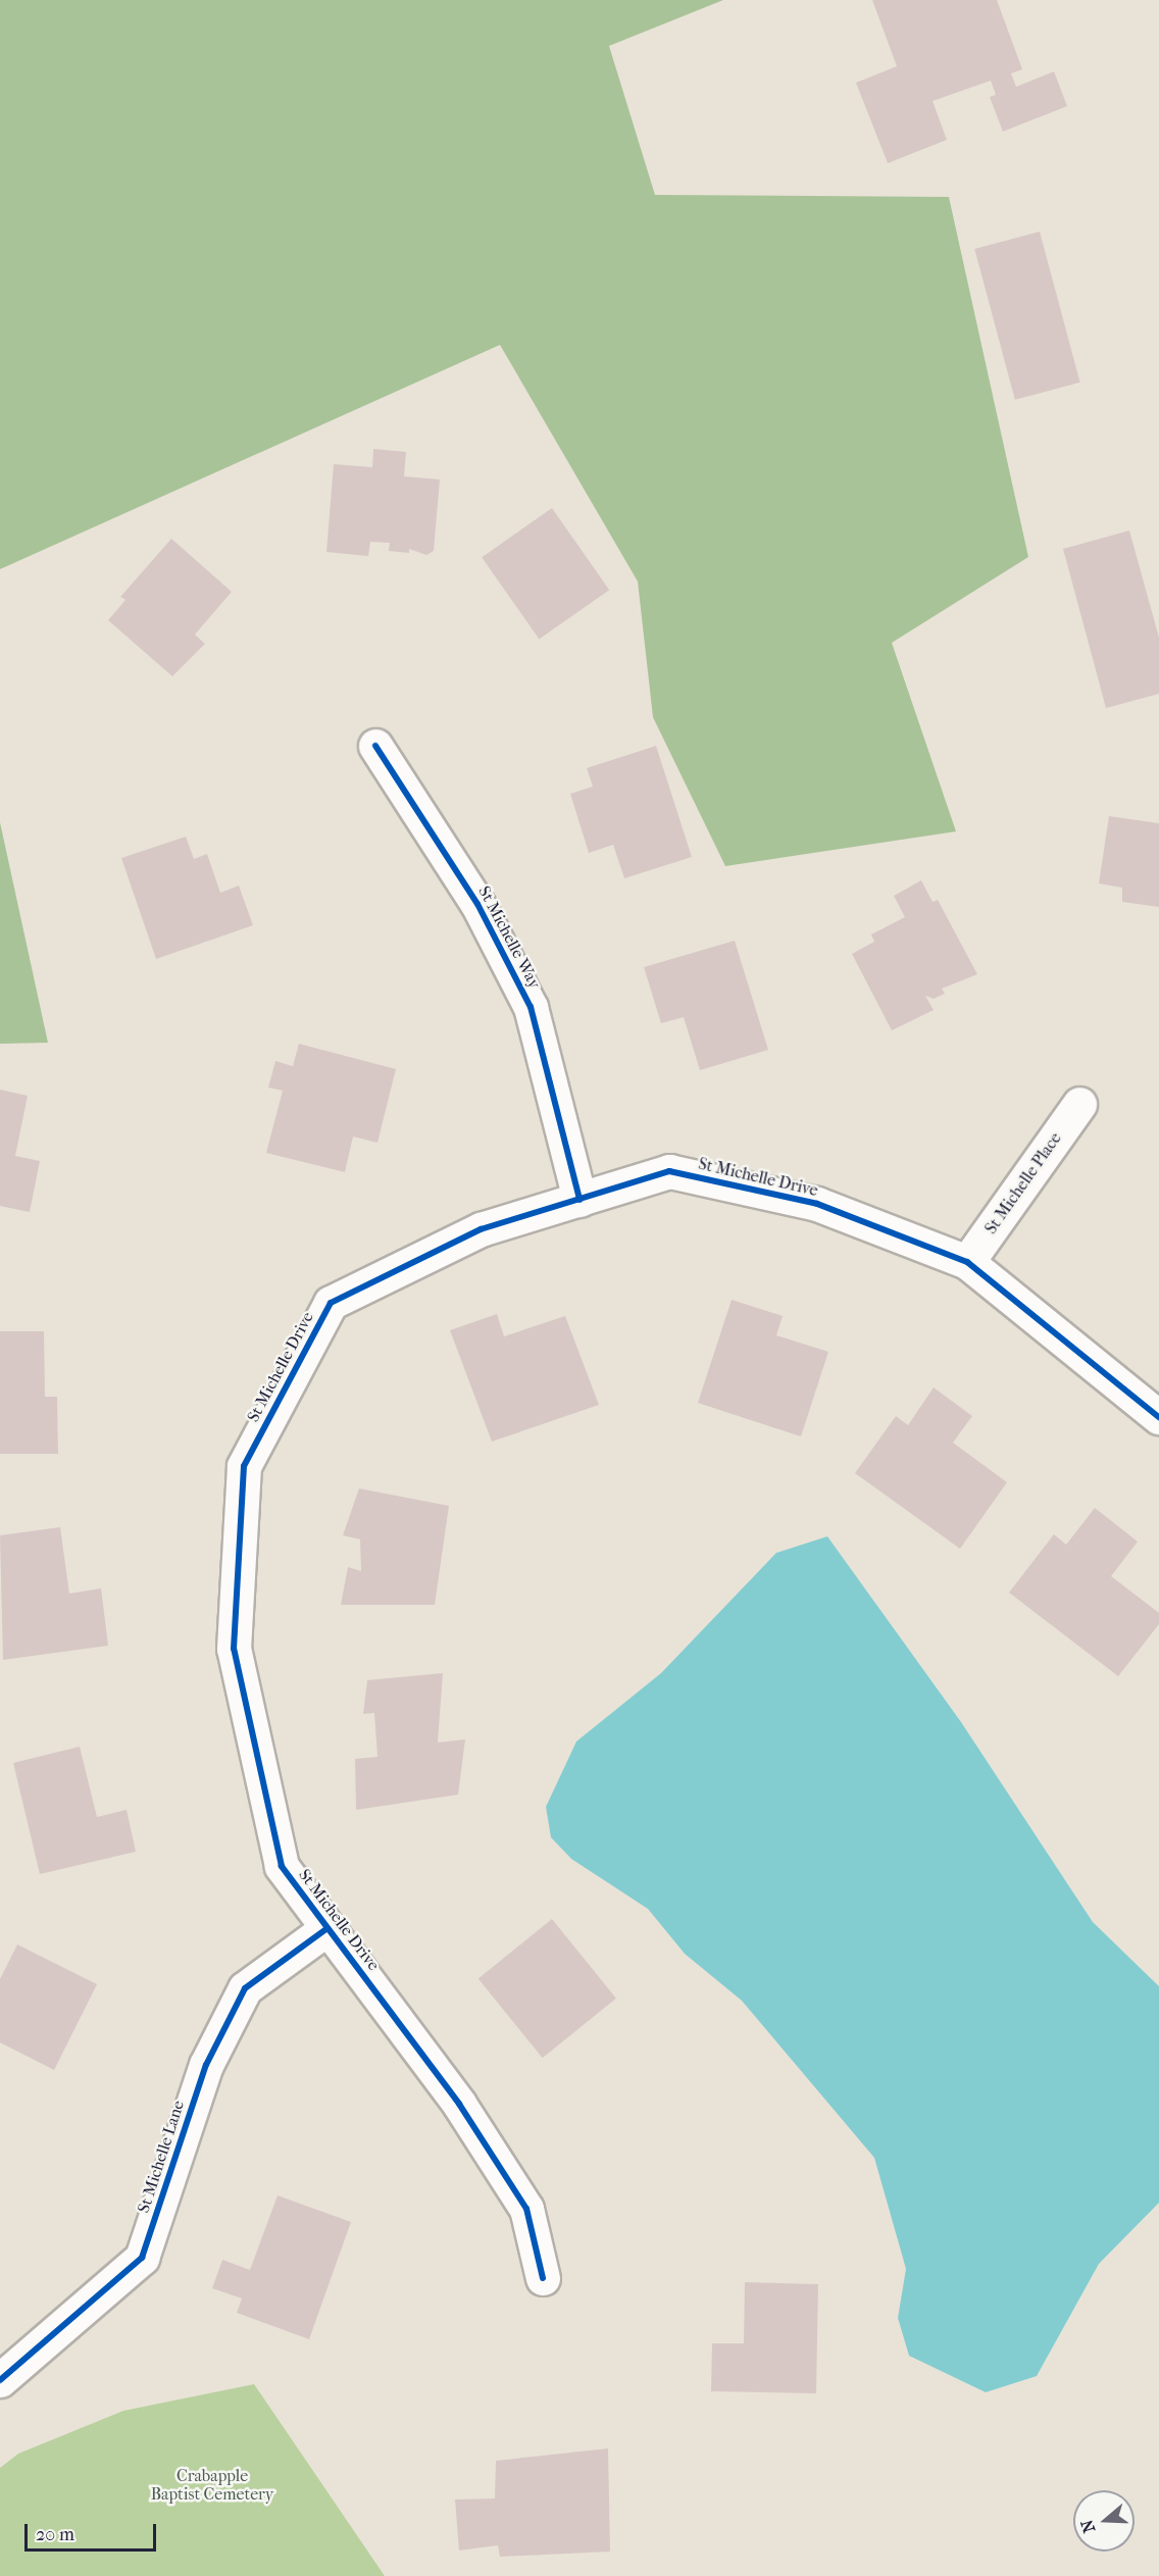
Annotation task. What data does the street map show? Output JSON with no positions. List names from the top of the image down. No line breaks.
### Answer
{"streets":{"street":["St Michelle Way","St Michelle Drive","St Michelle Place","St Michelle Lane"]},"crossings":[["St Michelle Way","St Michelle Drive"],["St Michelle Drive","St Michelle Place"],["St Michelle Drive","St Michelle Lane"]],"parks":["Crabapple Baptist Cemetery"],"scale_bar":"20 m","north":"left"}
